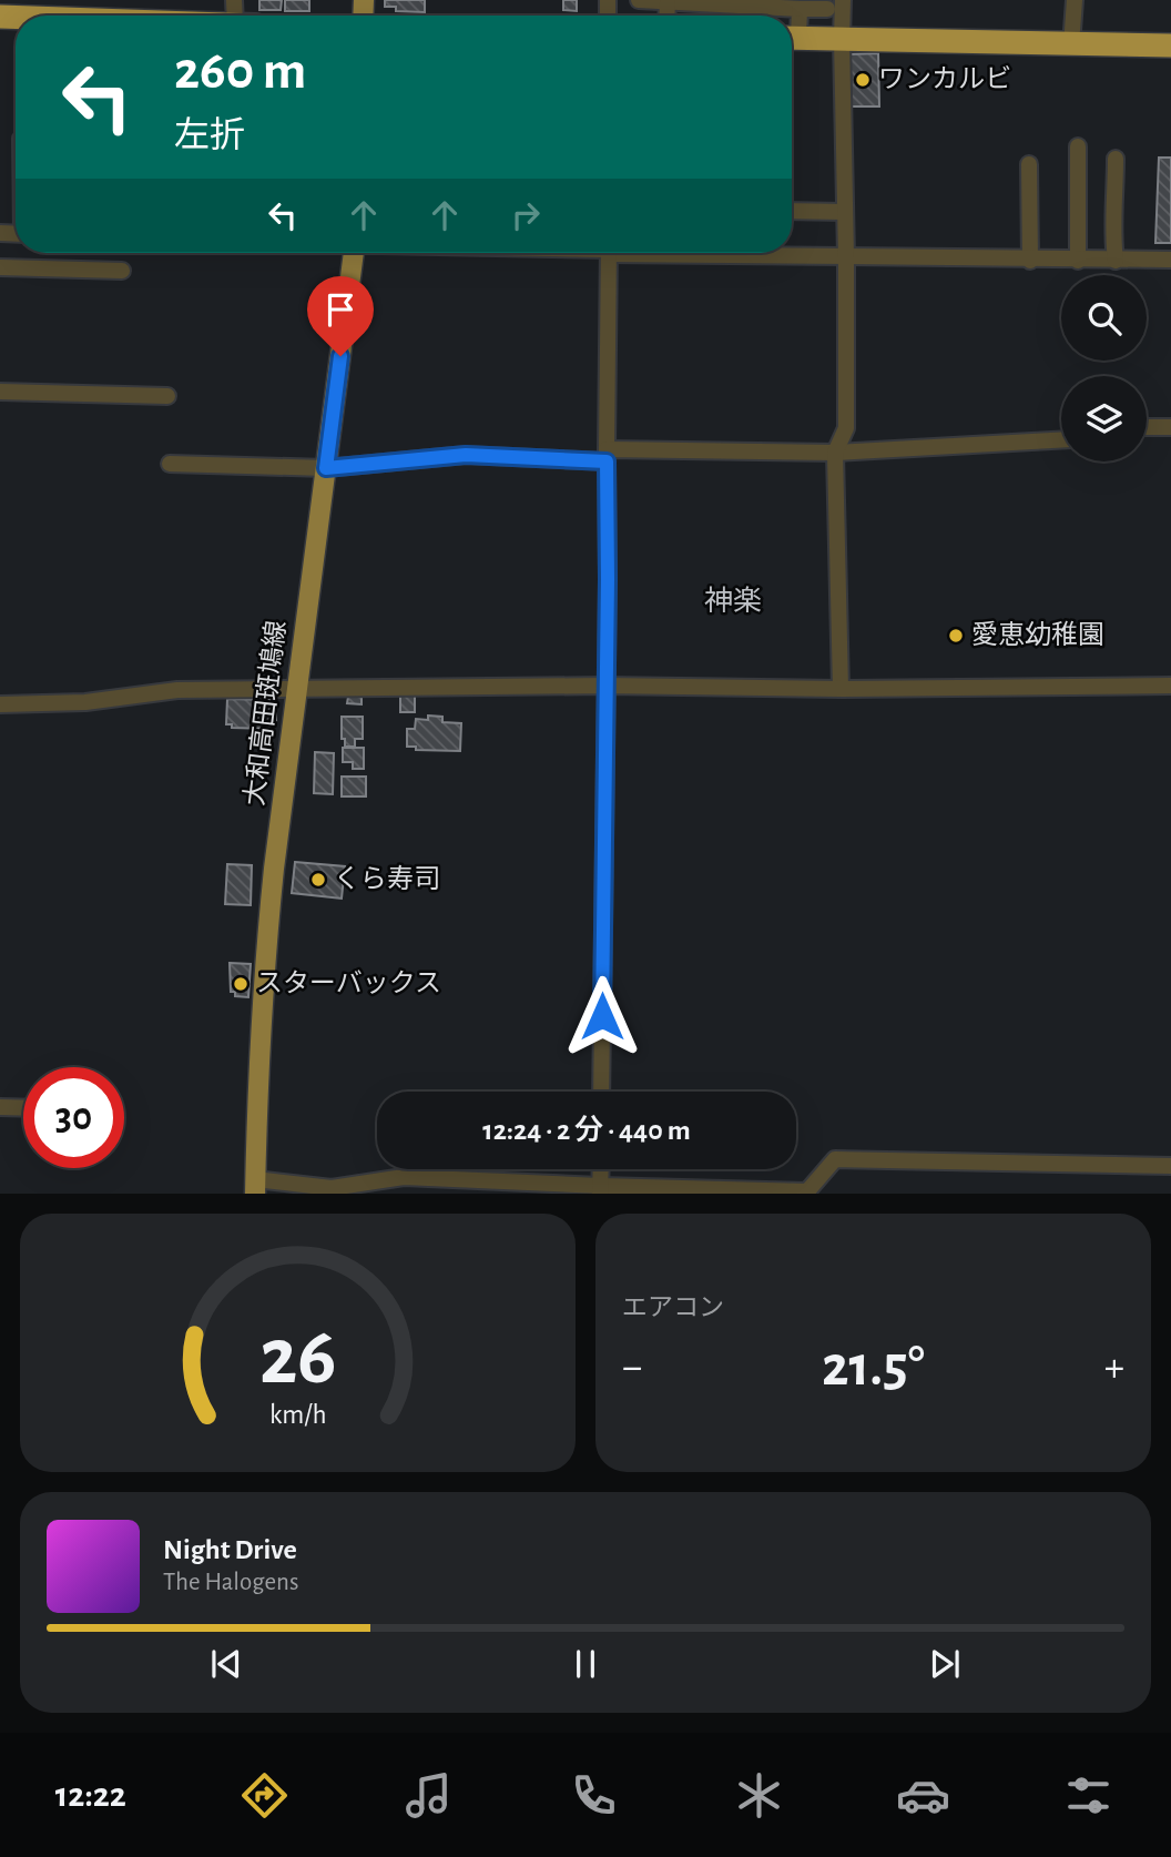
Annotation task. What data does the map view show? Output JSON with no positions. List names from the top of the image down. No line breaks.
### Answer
{"streets":{"main road":["大和高田斑鳩線"]},"districts":["神楽"],"places":["ワンカルビ","愛恵幼稚園","くら寿司","スターバックス"],"page":{"turn":["260 m","左折"],"limit":"30","trip":"12:24 · 2 分 · 440 m","tile":"エアコン","heat":["−","21.5°","+"],"song":["Night Drive","The Halogens"],"tabs":"12:22","gauge":["26","km/h"]}}
